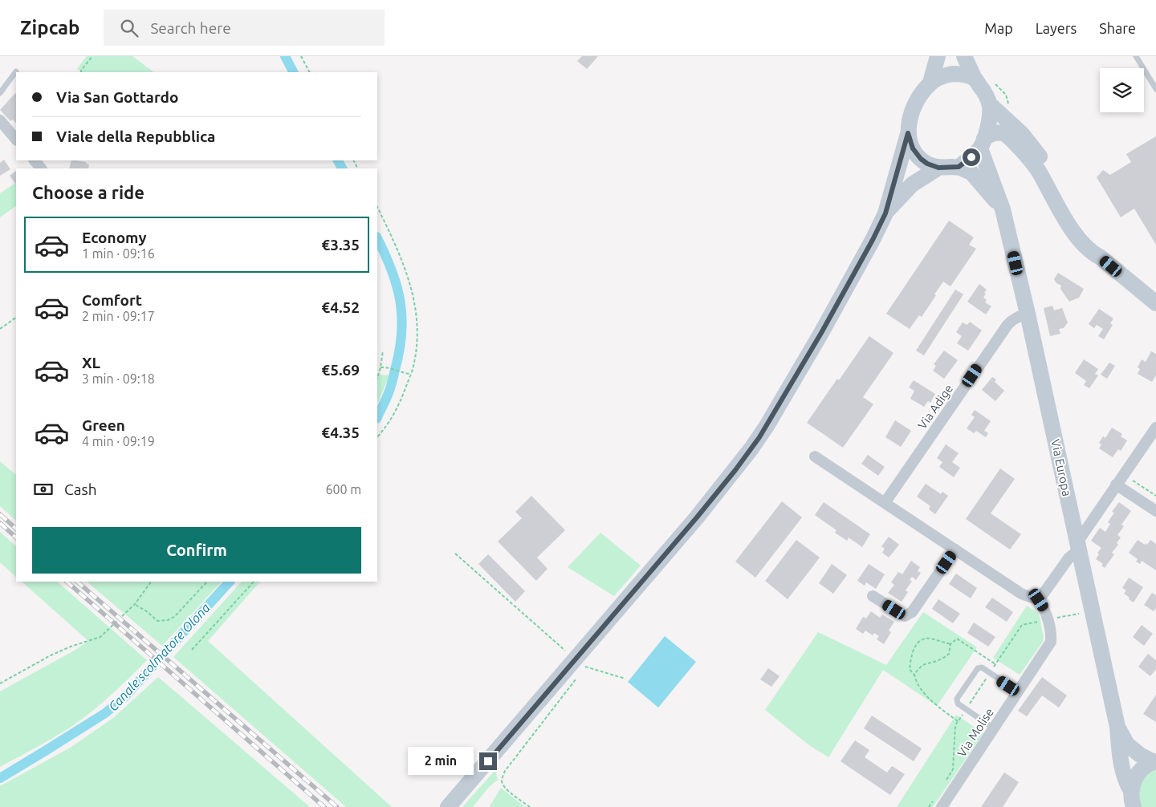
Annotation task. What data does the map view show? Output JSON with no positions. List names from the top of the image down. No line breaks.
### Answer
{"streets":{"street":["Via Adige","Via Europa","Via Molise"]},"crossings":[["Via Adige","Via Europa"]],"water":["Canale scolmatore Olona"],"page":{"header":"Zipcab","search":"Search here","nav":["Map","Layers","Share"],"banner":["Via San Gottardo","Viale della Repubblica"],"heading":"Choose a ride","list":[{"name":"Economy","note":"1 min · 09:16","value":"€3.35"},{"name":"Comfort","note":"2 min · 09:17","value":"€4.52"},{"name":"XL","note":"3 min · 09:18","value":"€5.69"},{"name":"Green","note":"4 min · 09:19","value":"€4.35"}],"pay":["Cash","600 m"],"buttons":"Confirm","bubble":"2 min"}}
